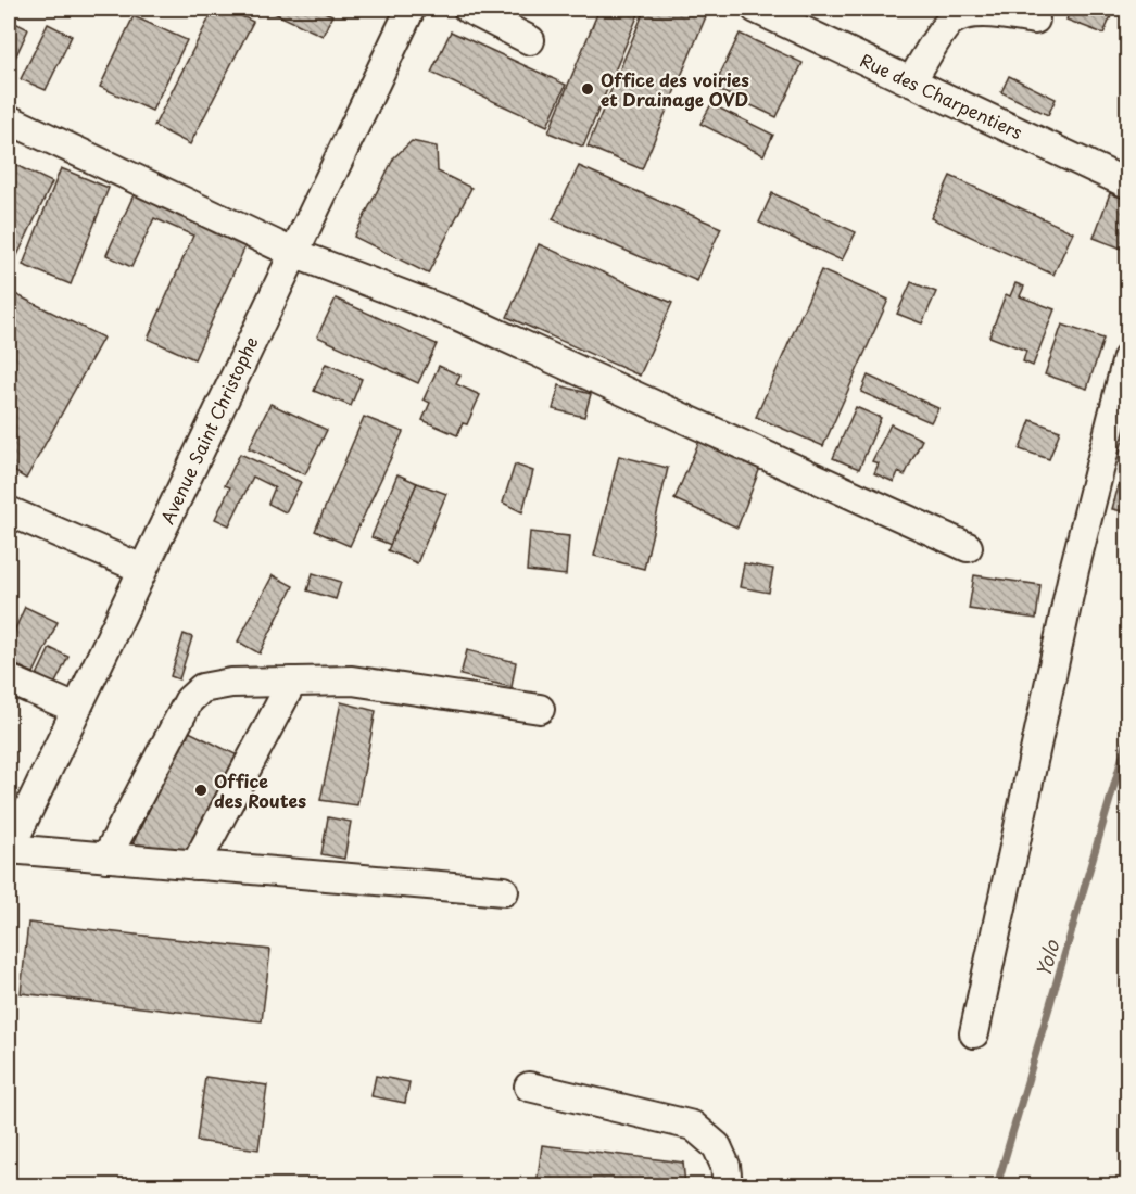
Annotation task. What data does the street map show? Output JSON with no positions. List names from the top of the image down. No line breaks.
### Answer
{"streets":{"street":["Rue des Charpentiers","Avenue Saint Christophe"]},"water":["Yolo"],"places":["Office des voiries et Drainage OVD","Office des Routes"]}
